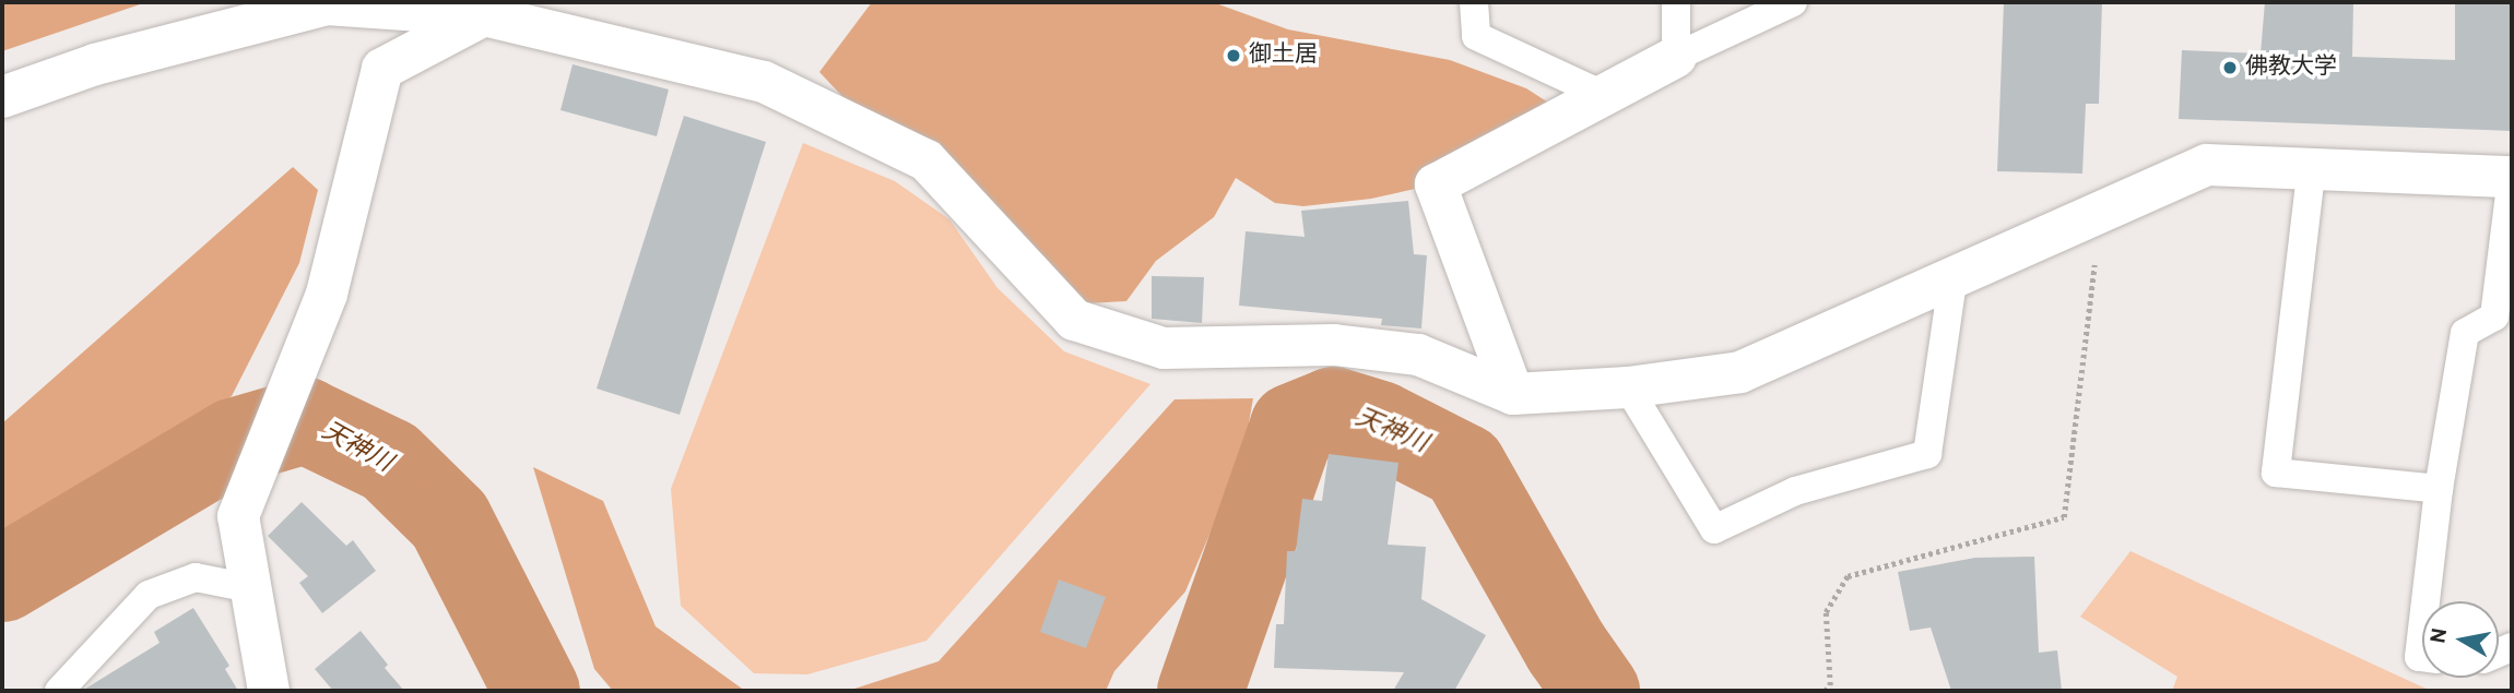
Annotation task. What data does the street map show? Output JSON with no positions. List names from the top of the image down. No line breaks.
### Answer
{"water":["天神川"],"places":["御土居","佛教大学"],"north":"left"}
